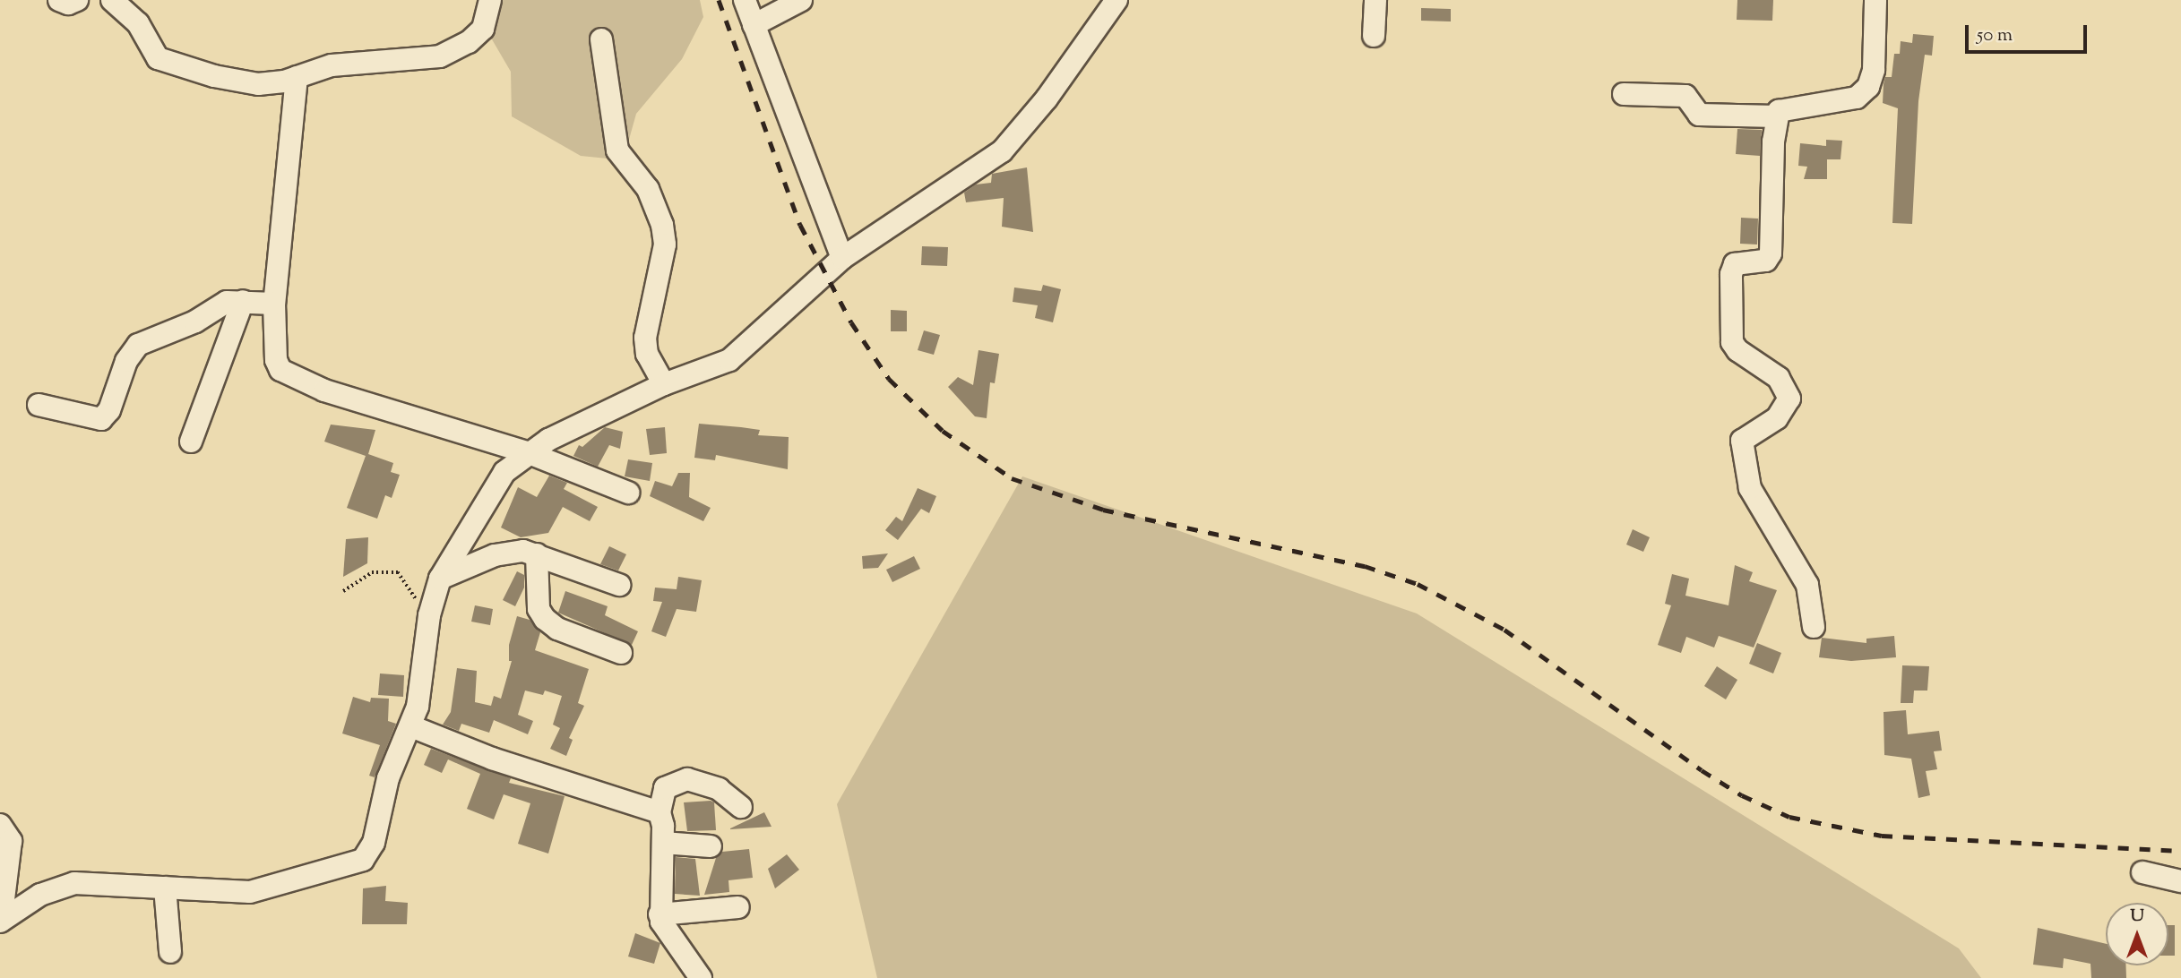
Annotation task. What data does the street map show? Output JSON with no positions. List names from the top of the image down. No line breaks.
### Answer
{"scale_bar":"50 m","north":"top"}
